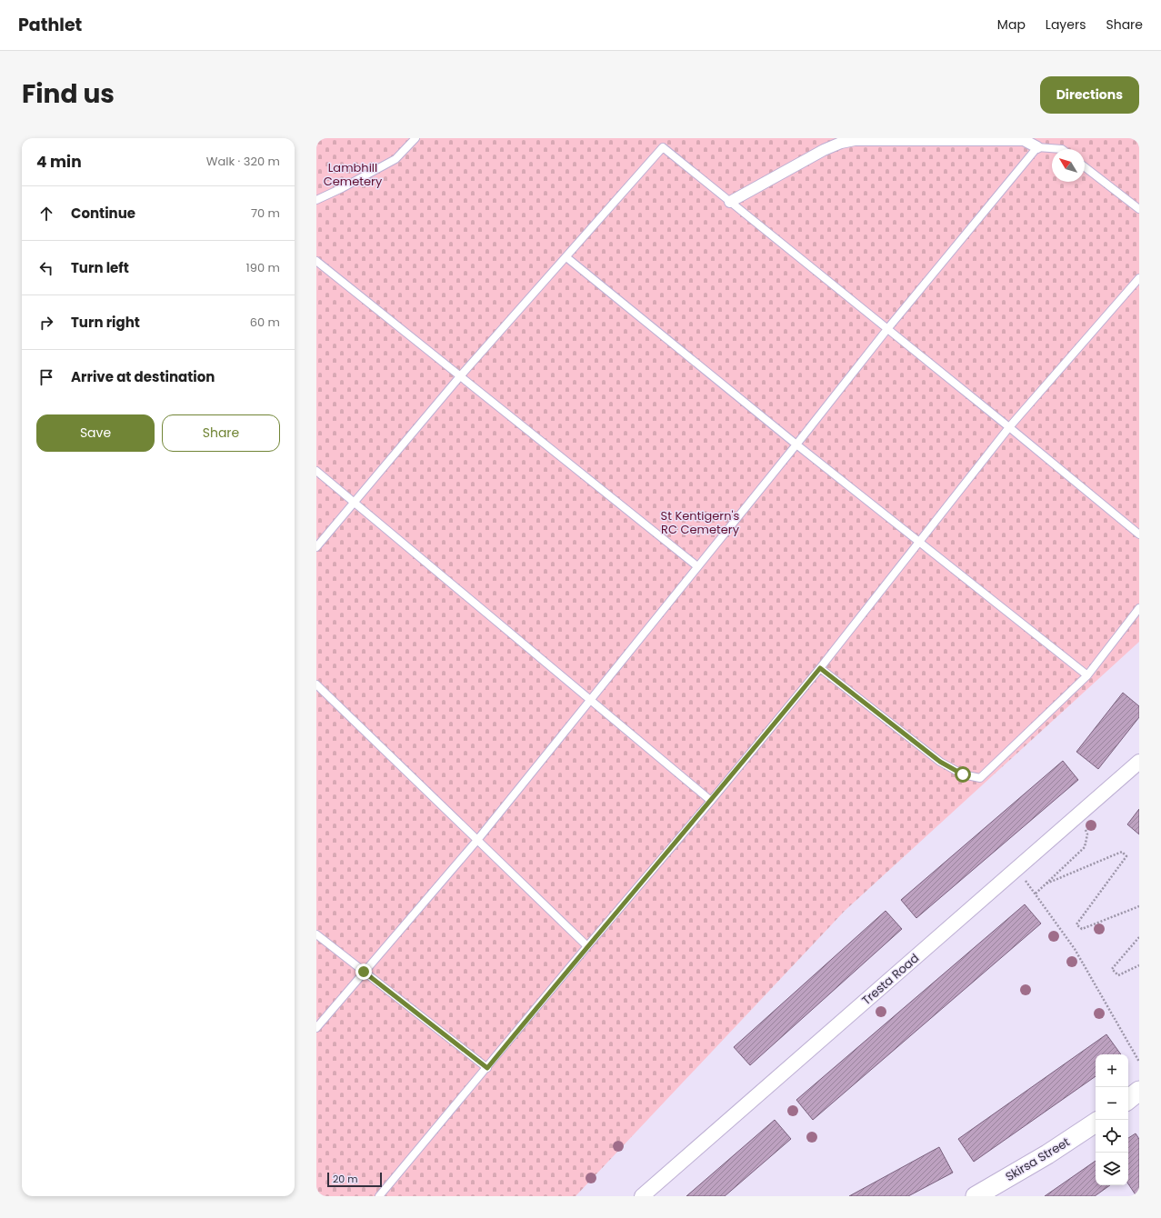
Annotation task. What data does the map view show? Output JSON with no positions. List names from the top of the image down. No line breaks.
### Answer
{"streets":{"street":["Tresta Road","Skirsa Street"]},"parks":["Lambhill Cemetery","St Kentigern's RC Cemetery"],"scale_bar":"20 m","north":"top left","page":{"header":"Pathlet","nav":["Map","Layers","Share"],"title":"Find us","buttons":["Directions",["Save","Share"]],"heading":["4 min","Walk · 320 m"],"list":[["Continue","70 m"],["Turn left","190 m"],["Turn right","60 m"],"Arrive at destination"],"map_buttons":["+","−"],"scale":"20 m"}}
